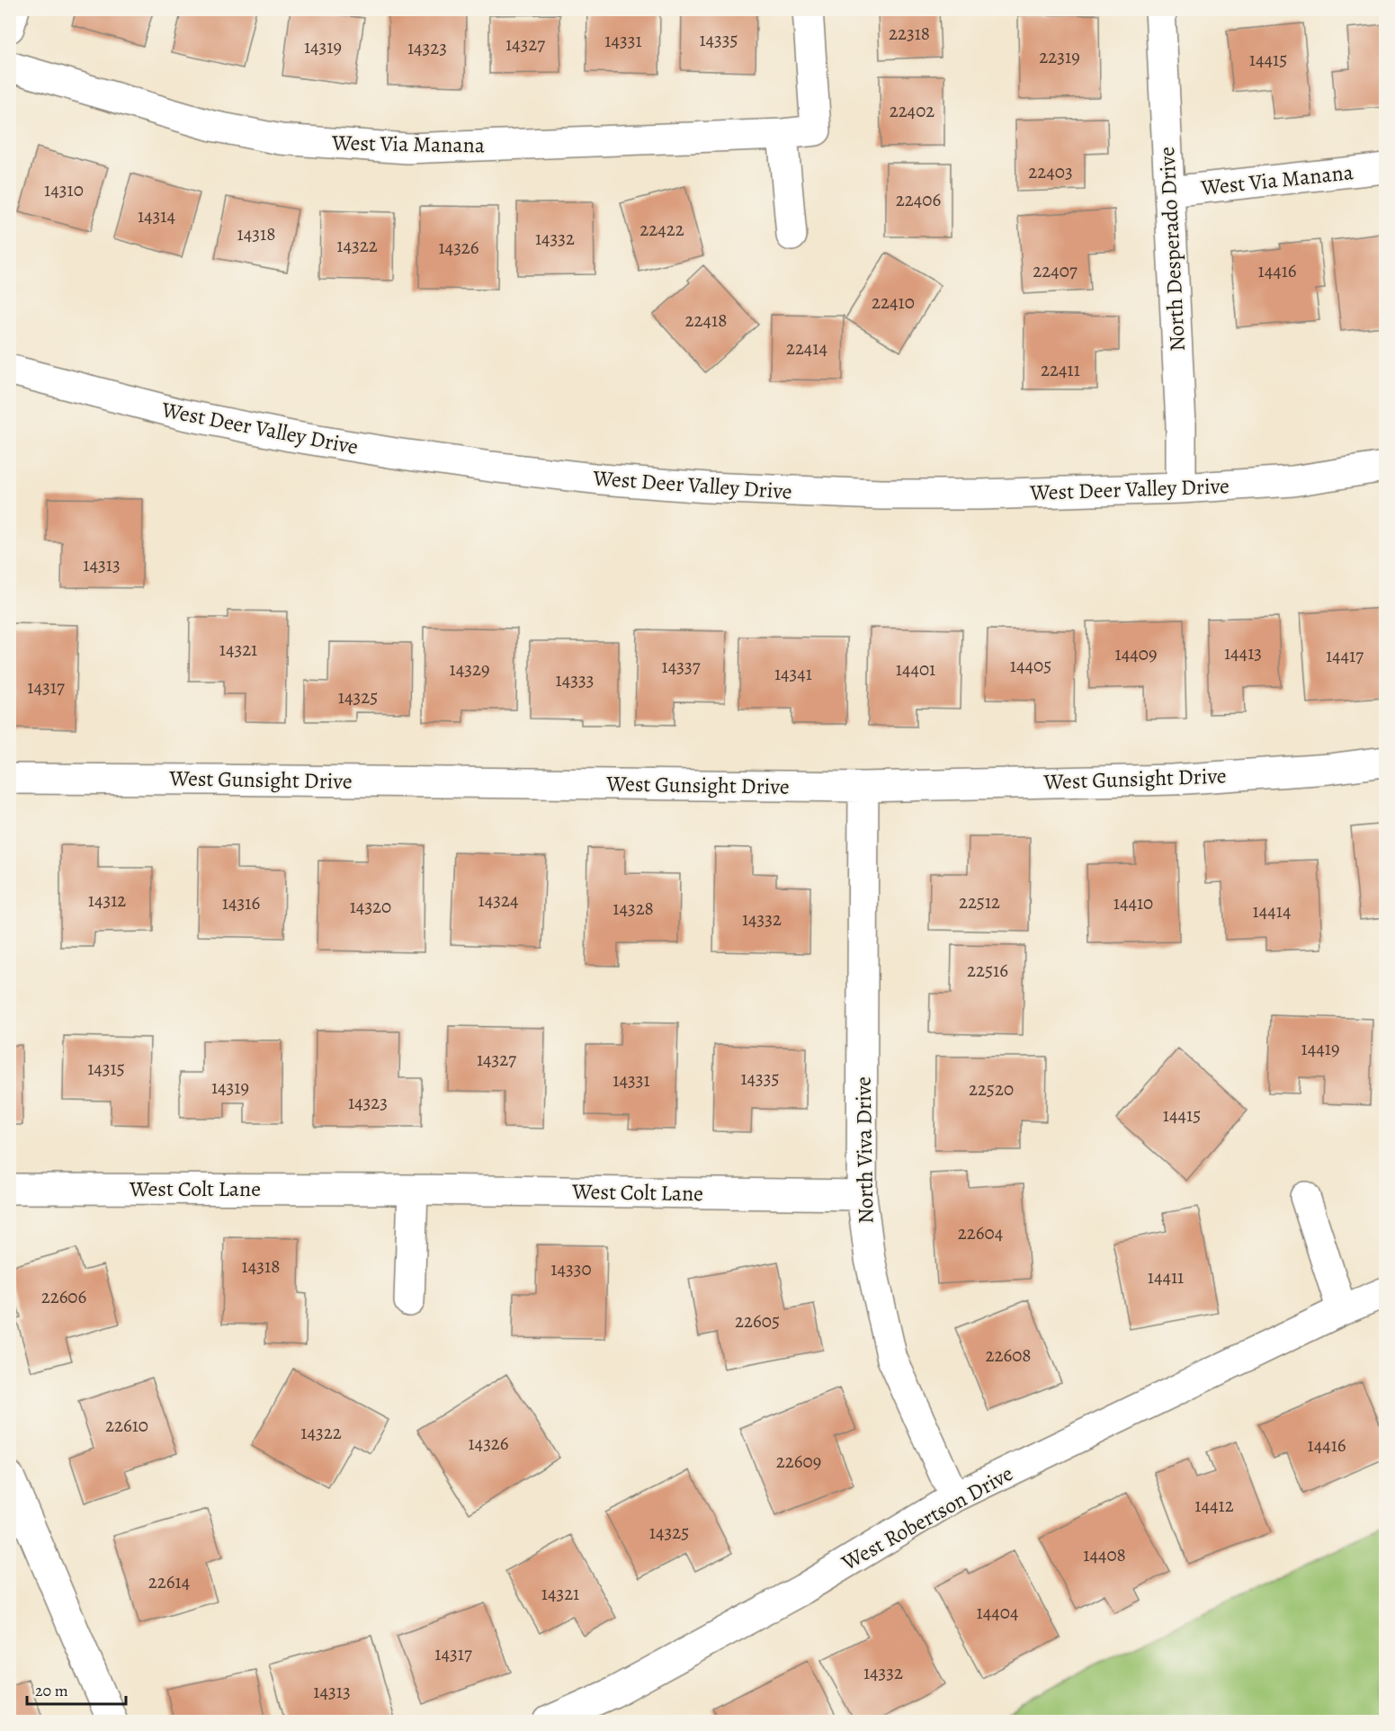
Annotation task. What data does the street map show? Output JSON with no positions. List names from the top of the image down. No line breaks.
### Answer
{"streets":{"street":["West Via Manana","North Desperado Drive","West Deer Valley Drive","West Gunsight Drive","North Viva Drive","West Colt Lane","West Robertson Drive"]},"crossings":[["West Via Manana","North Desperado Drive"],["North Desperado Drive","West Deer Valley Drive"],["West Gunsight Drive","North Viva Drive"],["North Viva Drive","West Colt Lane"],["North Viva Drive","West Robertson Drive"]],"house_numbers":["22318","14335","14331","14327","14319","14323","22319","14415","22402","22403","14310","22406","14314","22422","14318","14332","14322","14326","22407","14416","22410","22418","22414","22411","14313","14321","14413","14409","14417","14405","14337","14329","14401","14341","14333","14317","14325","14312","14324","22512","14316","14410","14320","14328","14414","14332","22516","14419","14327","14315","14335","14331","14319","22520","14323","14415","22604","14318","14330","14411","22606","22605","22608","22610","14322","14326","14416","22609","14412","14325","14408","22614","14321","14404","14317","14332","14313"],"scale_bar":"20 m"}
